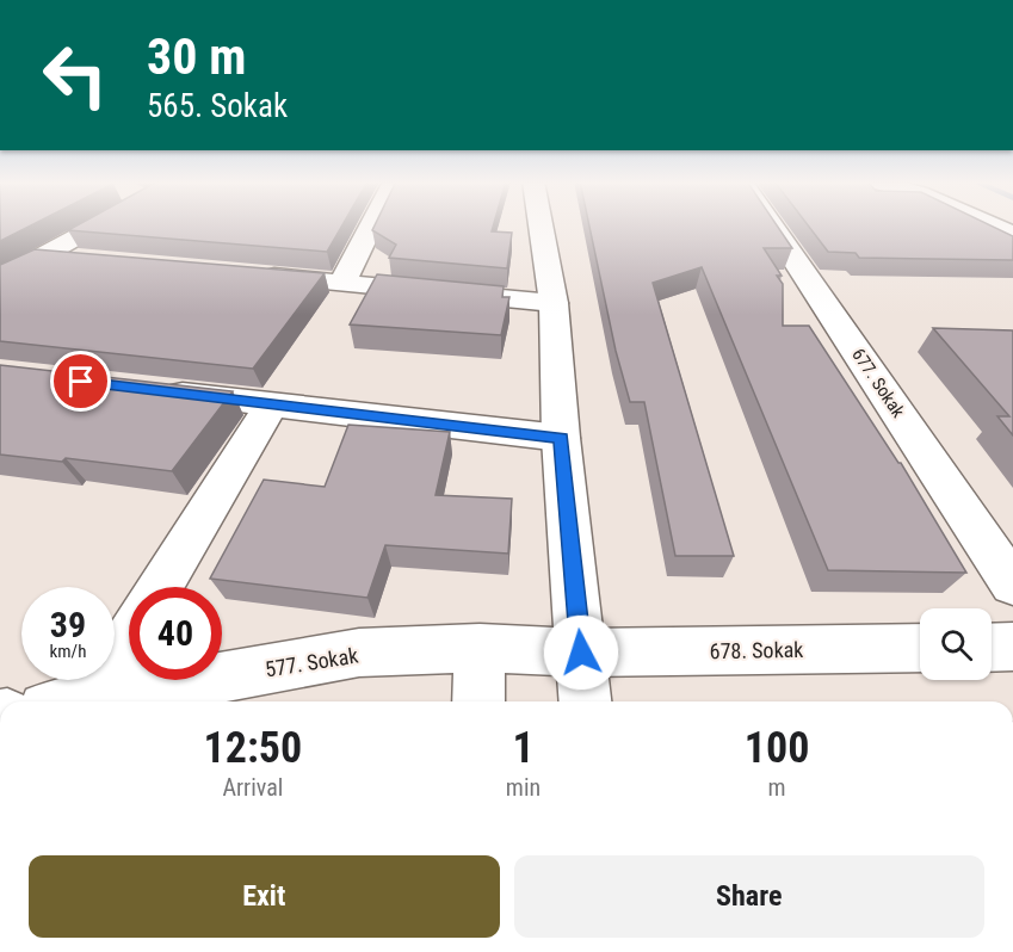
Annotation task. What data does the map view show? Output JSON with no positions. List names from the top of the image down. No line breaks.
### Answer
{"streets":{"street":["677. Sokak","678. Sokak","577. Sokak"]},"crossings":[["678. Sokak","577. Sokak"]],"page":{"turn":["30 m","565. Sokak"],"speed":"39 km/h","limit":"40","eta":["12:50","Arrival","1","min","100","m"],"buttons":["Exit","Share"]}}
